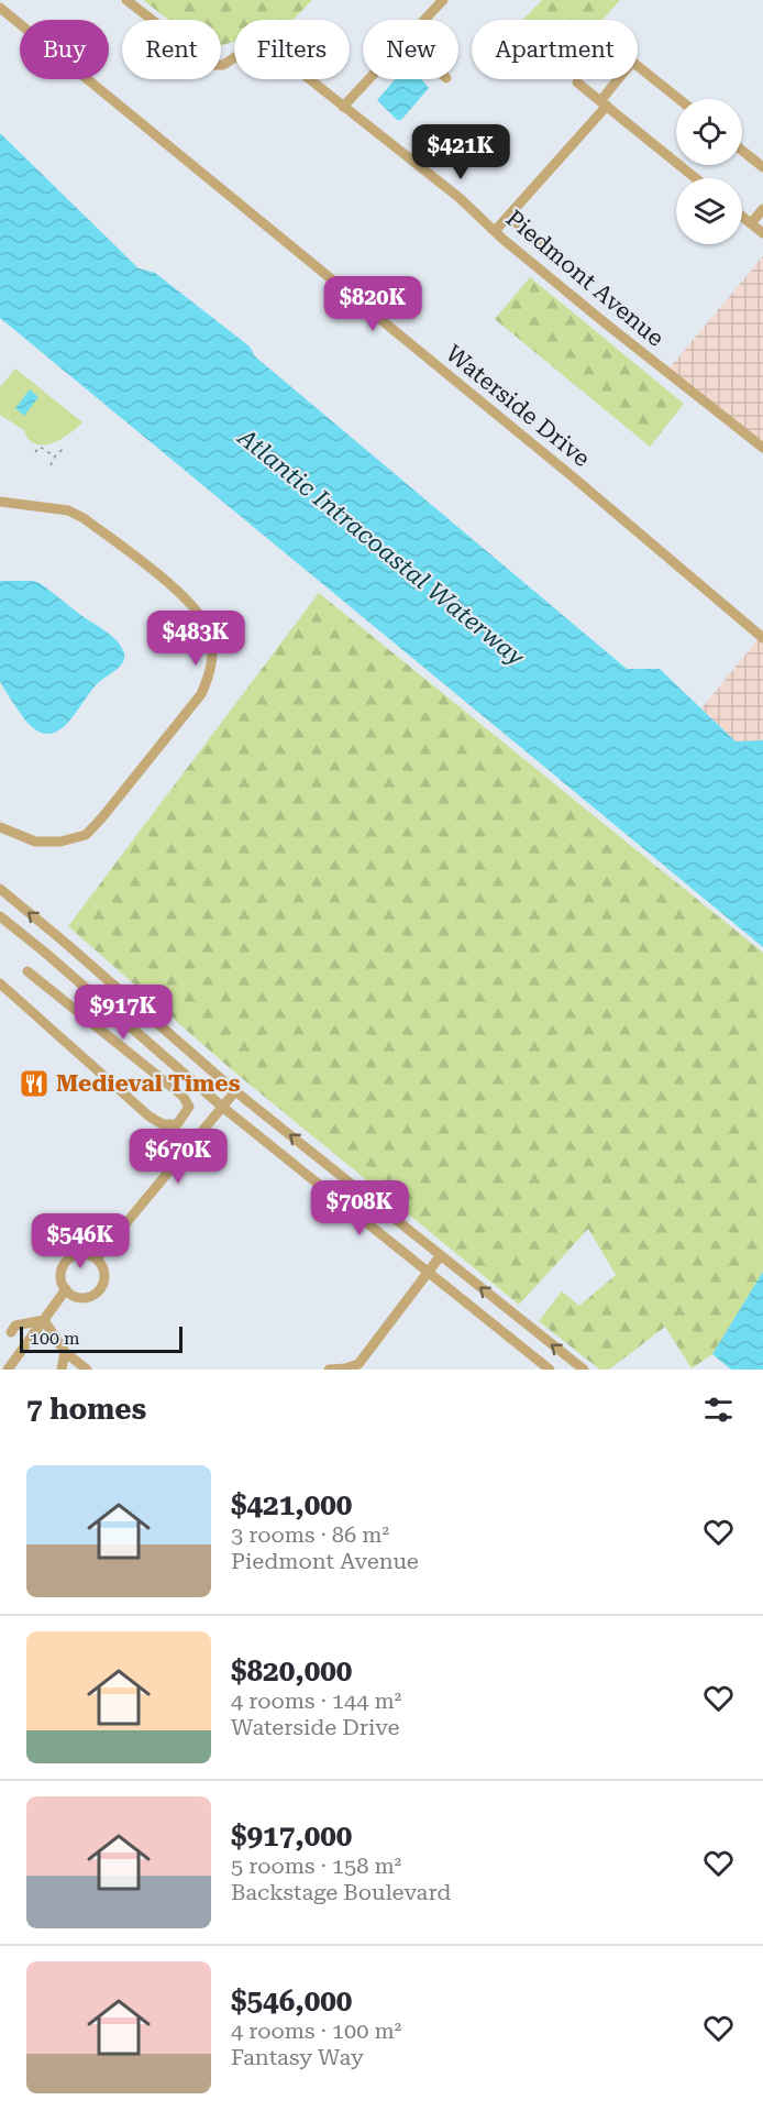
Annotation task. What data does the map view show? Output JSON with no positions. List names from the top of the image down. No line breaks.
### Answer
{"streets":{"street":["Piedmont Avenue","Waterside Drive"]},"water":["Atlantic Intracoastal Waterway"],"places":{"restaurant":["Medieval Times"]},"scale_bar":"100 m","page":{"chip":["Buy","Rent","Filters","New","Apartment"],"price":["$421K","$820K","$483K","$917K","$670K","$708K","$546K"],"scale":"100 m","heading":"7 homes","list":[{"name":"$421,000","note":"3 rooms · 86 m² · Piedmont Avenue"},{"name":"$820,000","note":"4 rooms · 144 m² · Waterside Drive"},{"name":"$917,000","note":"5 rooms · 158 m² · Backstage Boulevard"},{"name":"$546,000","note":"4 rooms · 100 m² · Fantasy Way"}]}}
